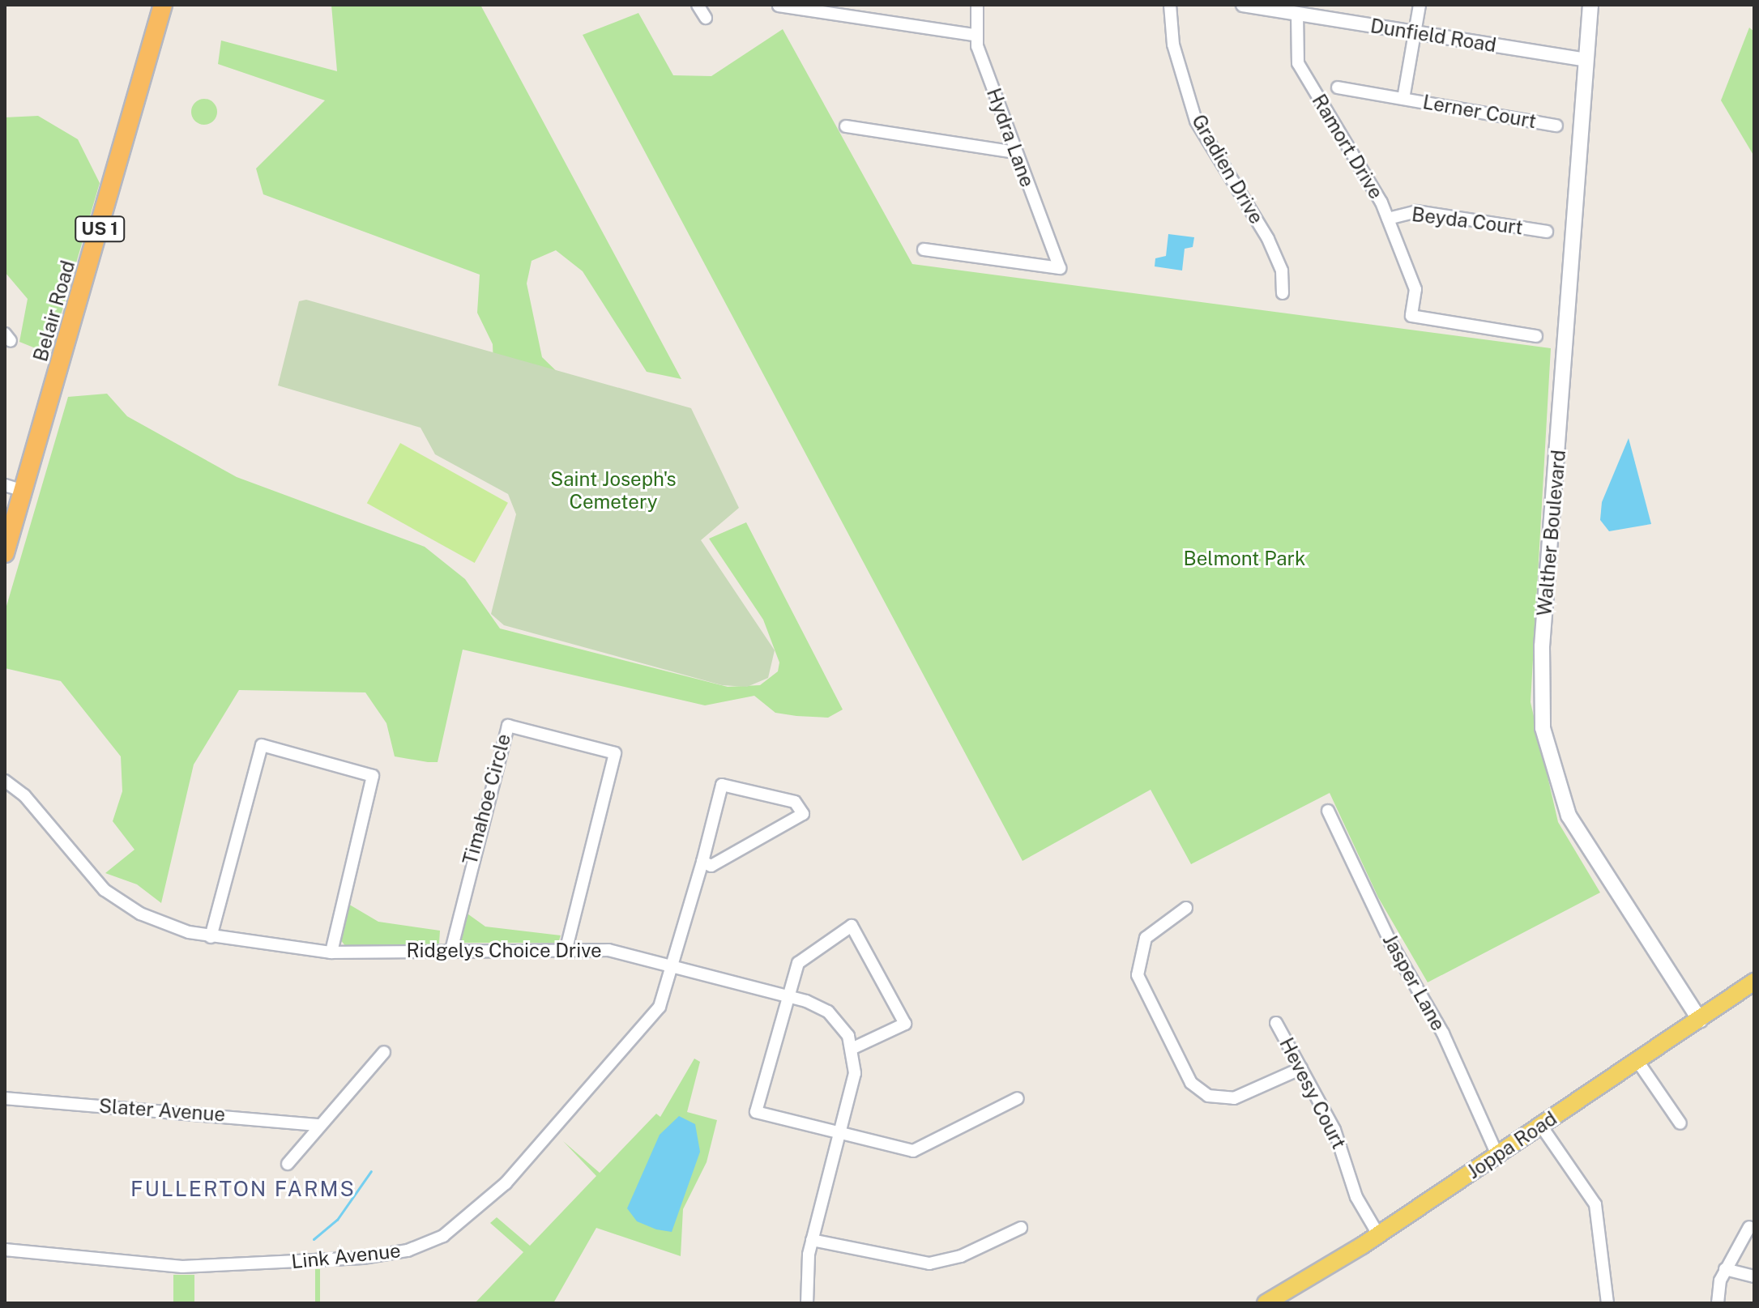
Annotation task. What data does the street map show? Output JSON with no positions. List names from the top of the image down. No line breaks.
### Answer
{"streets":{"highway":["US 1","Belair Road"],"main road":["Walther Boulevard","Joppa Road"],"street":["Dunfield Road","Lerner Court","Hydra Lane","Ramort Drive","Gradien Drive","Beyda Court","Timahoe Circle","Ridgelys Choice Drive","Jasper Lane","Hevesy Court","Slater Avenue","Link Avenue"]},"crossings":[["Dunfield Road","Lerner Court"],["Dunfield Road","Ramort Drive"],["Dunfield Road","Walther Boulevard"],["Ramort Drive","Beyda Court"],["Walther Boulevard","Joppa Road"],["Timahoe Circle","Ridgelys Choice Drive"],["Ridgelys Choice Drive","Link Avenue"],["Jasper Lane","Joppa Road"],["Hevesy Court","Joppa Road"]],"districts":["FULLERTON FARMS"],"parks":["Saint Joseph's Cemetery","Belmont Park"]}
